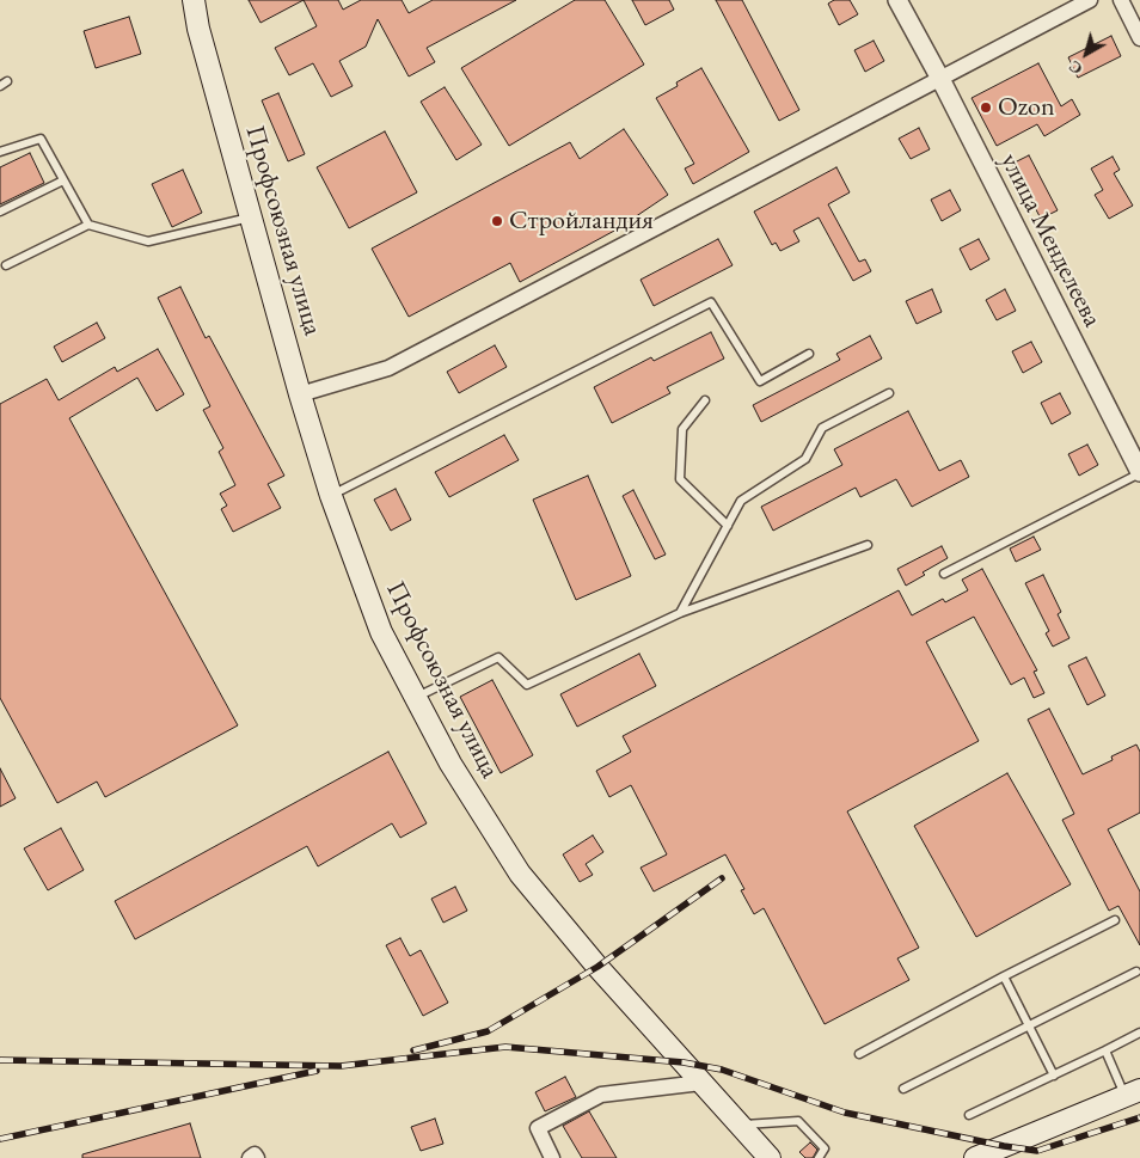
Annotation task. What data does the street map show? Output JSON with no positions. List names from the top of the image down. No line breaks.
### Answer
{"streets":{"main road":["Профсоюзная улица"],"street":["улица Менделеева"]},"places":["Ozon","Стройландия"],"north":"bottom left"}
